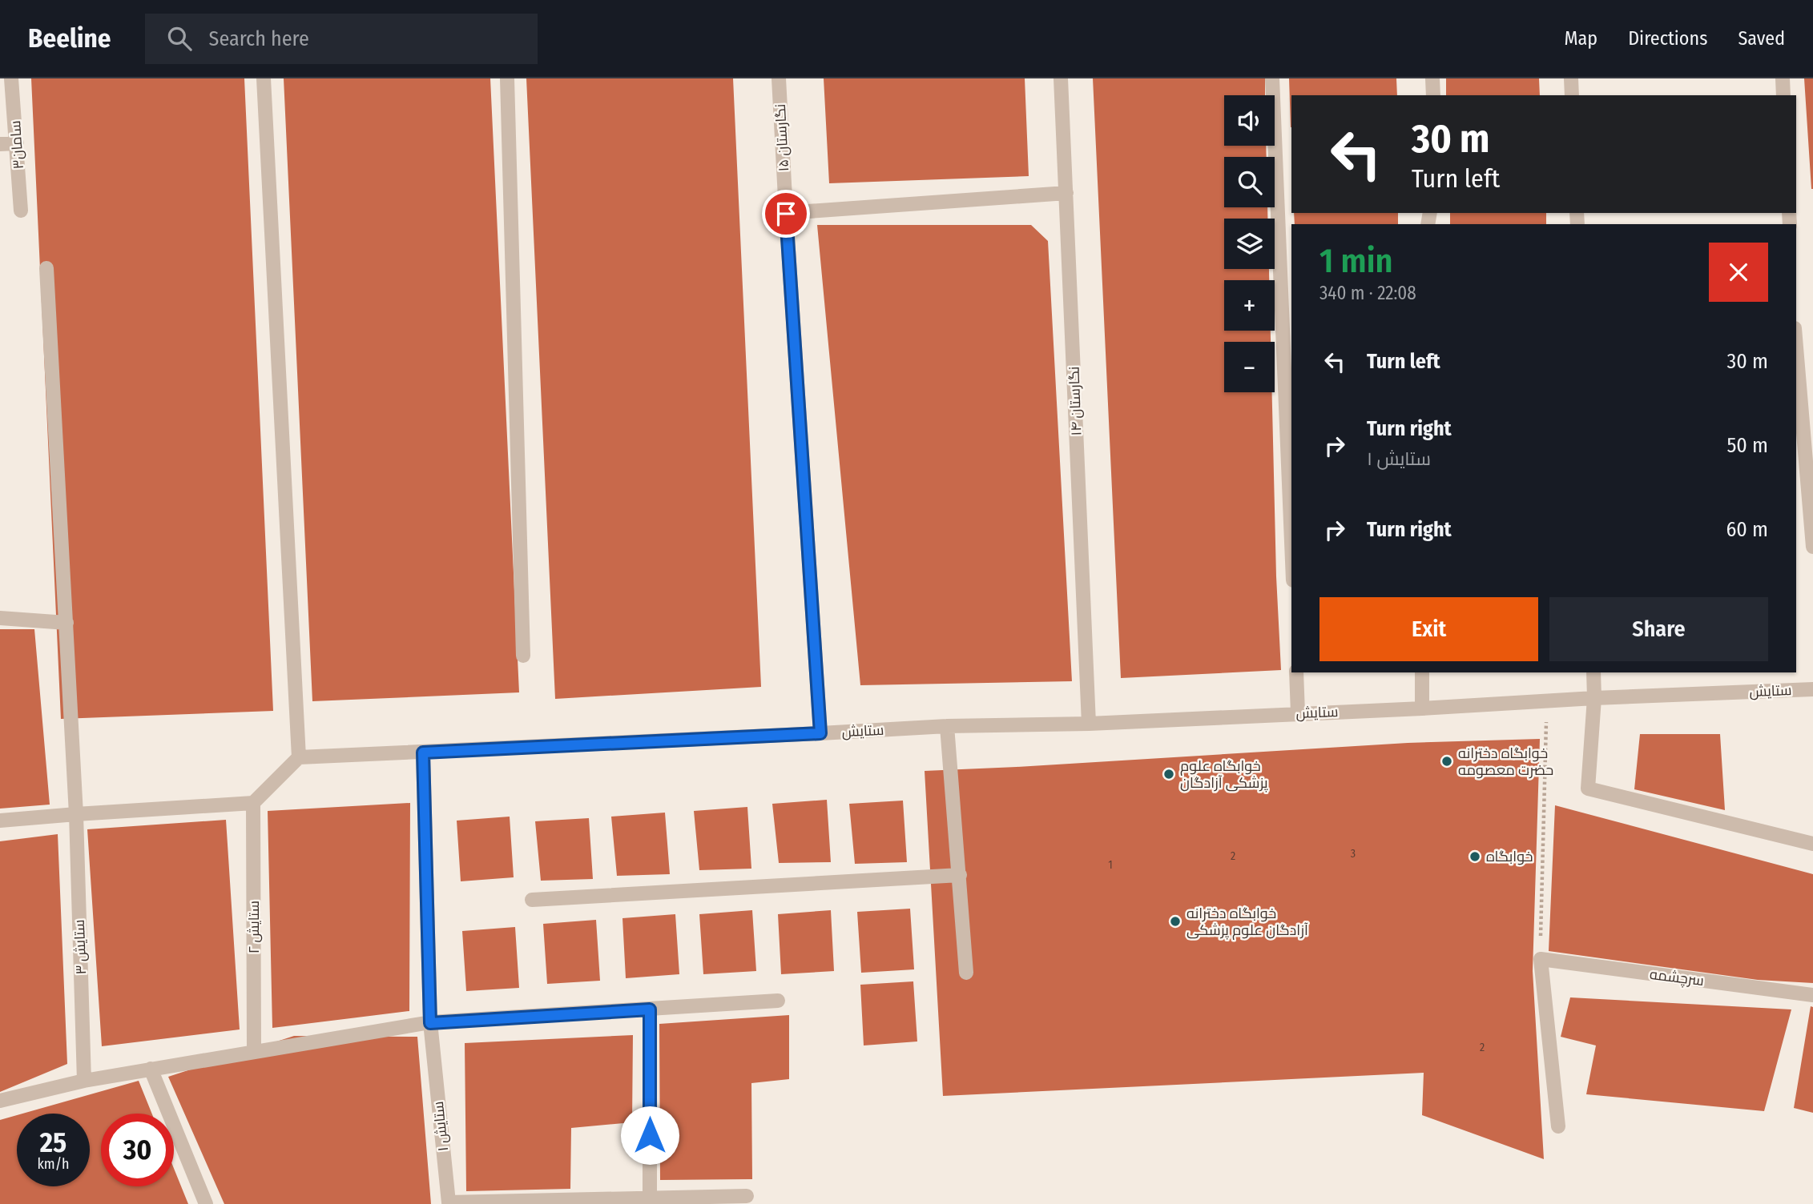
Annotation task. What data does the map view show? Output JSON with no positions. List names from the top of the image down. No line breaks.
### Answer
{"streets":{"street":["نگارستان ۱۵","سامان۳","نگارستان ۱۴","ستایش","ستایش ۲","ستایش ۳","سرچشمه","ستایش ۱"]},"crossings":[["نگارستان ۱۵","ستایش"],["نگارستان ۱۴","ستایش"],["ستایش","ستایش ۱"]],"places":["خوابگاه دخترانه حضرت معصومه","خوابگاه علوم پزشکی آزادگان","خوابگاه","خوابگاه دخترانه آزادگان علوم پزشکی"],"house_numbers":["3","2","1","2"],"page":{"header":"Beeline","search":"Search here","nav":["Map","Directions","Saved"],"map_buttons":["+","−"],"turn":["30 m","Turn left"],"heading":["1 min","340 m · 22:08"],"list":[{"name":"Turn left","value":"30 m"},{"name":"Turn right","note":"ستایش ۱","value":"50 m"},{"name":"Turn right","value":"60 m"}],"buttons":["Exit","Share"],"speed":"25 km/h","limit":"30"}}
